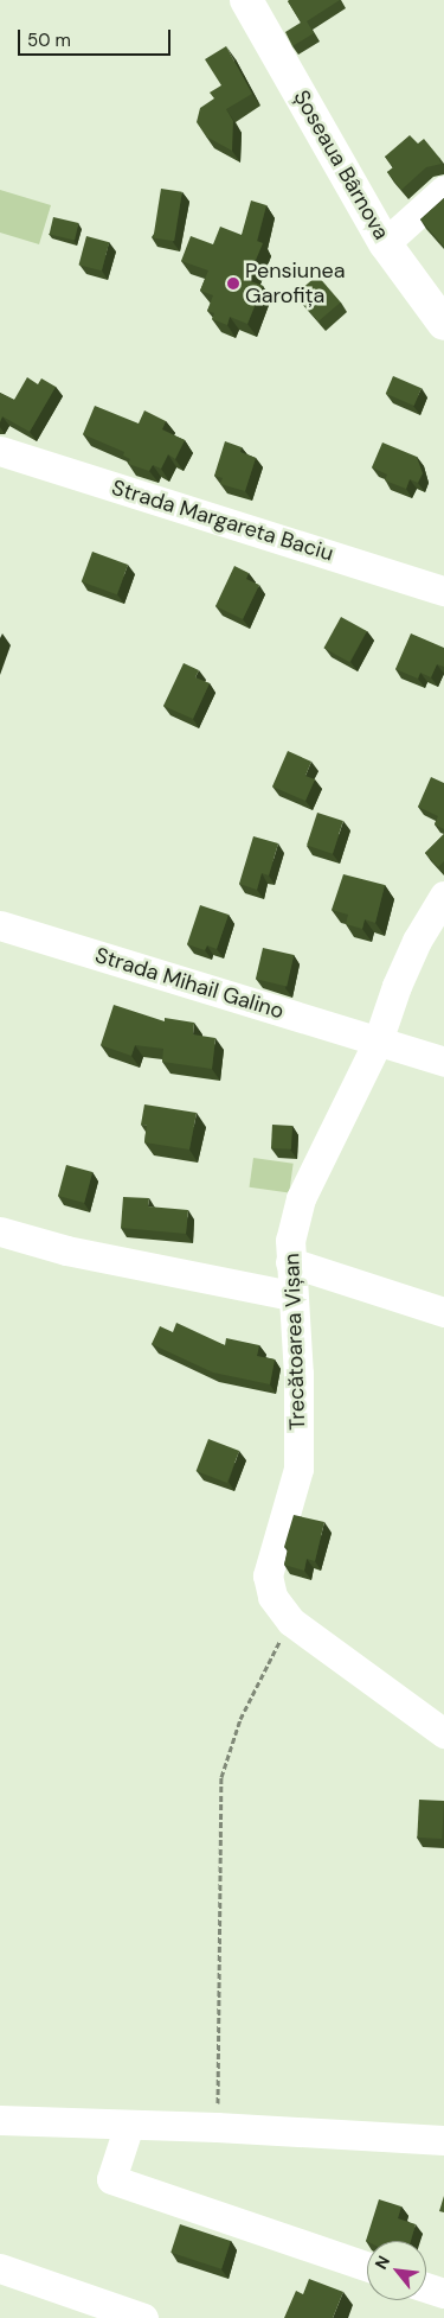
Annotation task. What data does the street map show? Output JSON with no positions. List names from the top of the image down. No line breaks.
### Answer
{"streets":{"main road":["Șoseaua Bârnova"],"street":["Strada Margareta Baciu","Strada Mihail Galino","Trecătoarea Vișan"]},"crossings":[["Strada Mihail Galino","Trecătoarea Vișan"]],"places":["Pensiunea Garofița"],"scale_bar":"50 m","north":"top left"}
